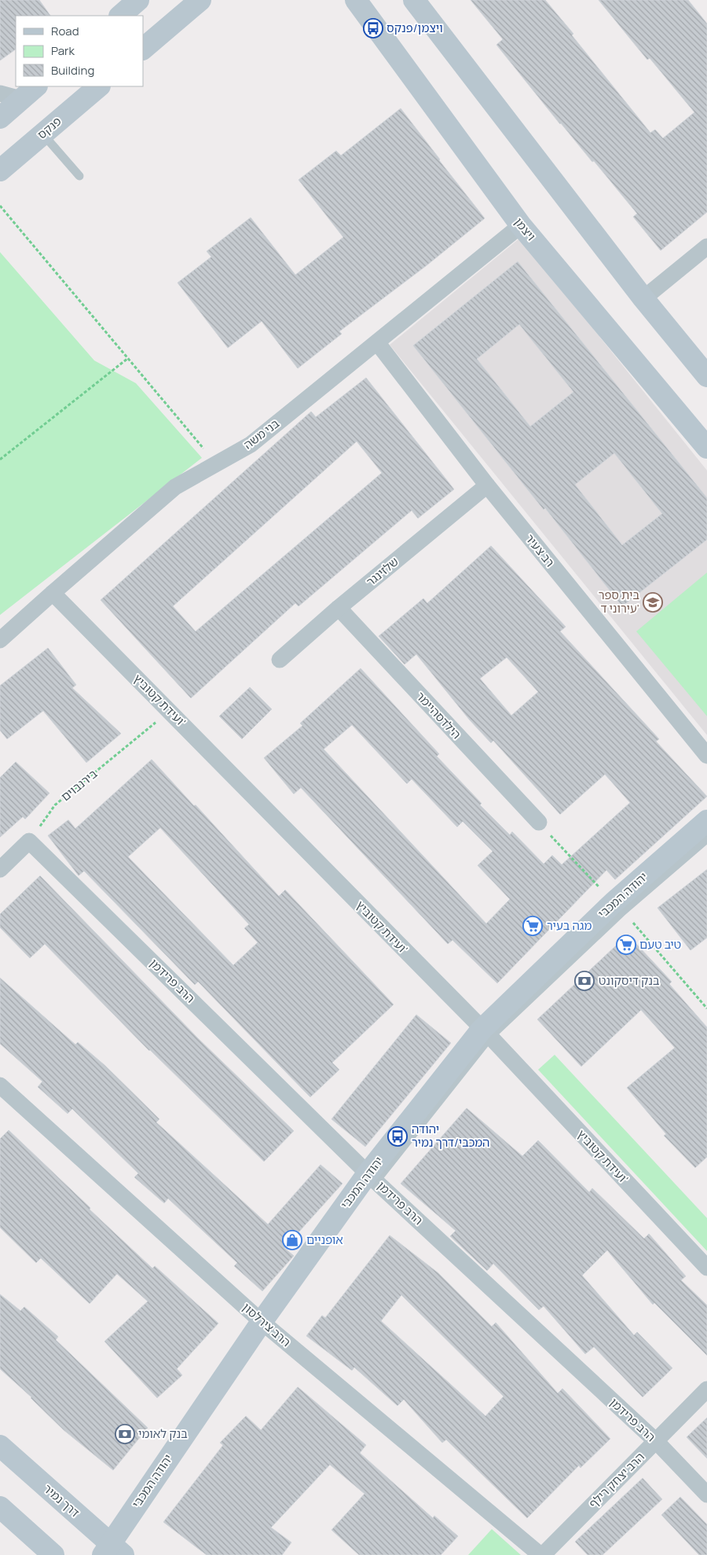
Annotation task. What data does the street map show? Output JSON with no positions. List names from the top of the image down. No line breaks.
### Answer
{"streets":{"street":["פנקס","ויצמן","בני משה","רב צעיר","שלזינגר","ועידת קטוביץ'","הילדסהיימר","יהודה המכבי","הרב פרידמן","הרב צירלסון","הרב יצחק רילף","דרך נמיר"],"path":["בירנבוים"]},"crossings":[["ויצמן","בני משה"],["בני משה","רב צעיר"],["בני משה","ועידת קטוביץ'"],["רב צעיר","שלזינגר"],["שלזינגר","הילדסהיימר"],["ועידת קטוביץ'","בירנבוים"],["ועידת קטוביץ'","יהודה המכבי"],["בירנבוים","הרב פרידמן"],["יהודה המכבי","הרב פרידמן"],["יהודה המכבי","הרב צירלסון"],["יהודה המכבי","דרך נמיר"],["הרב פרידמן","הרב יצחק רילף"],["הרב צירלסון","הרב יצחק רילף"]],"places":{"bus stop":["ויצמן/פנקס","יהודה המכבי/דרך נמיר"],"school or university":["בית ספר עירוני ד'"],"supermarket":["מגה בעיר","טיב טעם"],"bank":["בנק דיסקונט","בנק לאומי"],"shop":["אופניים"]},"legend":["Road","Park","Building"]}
